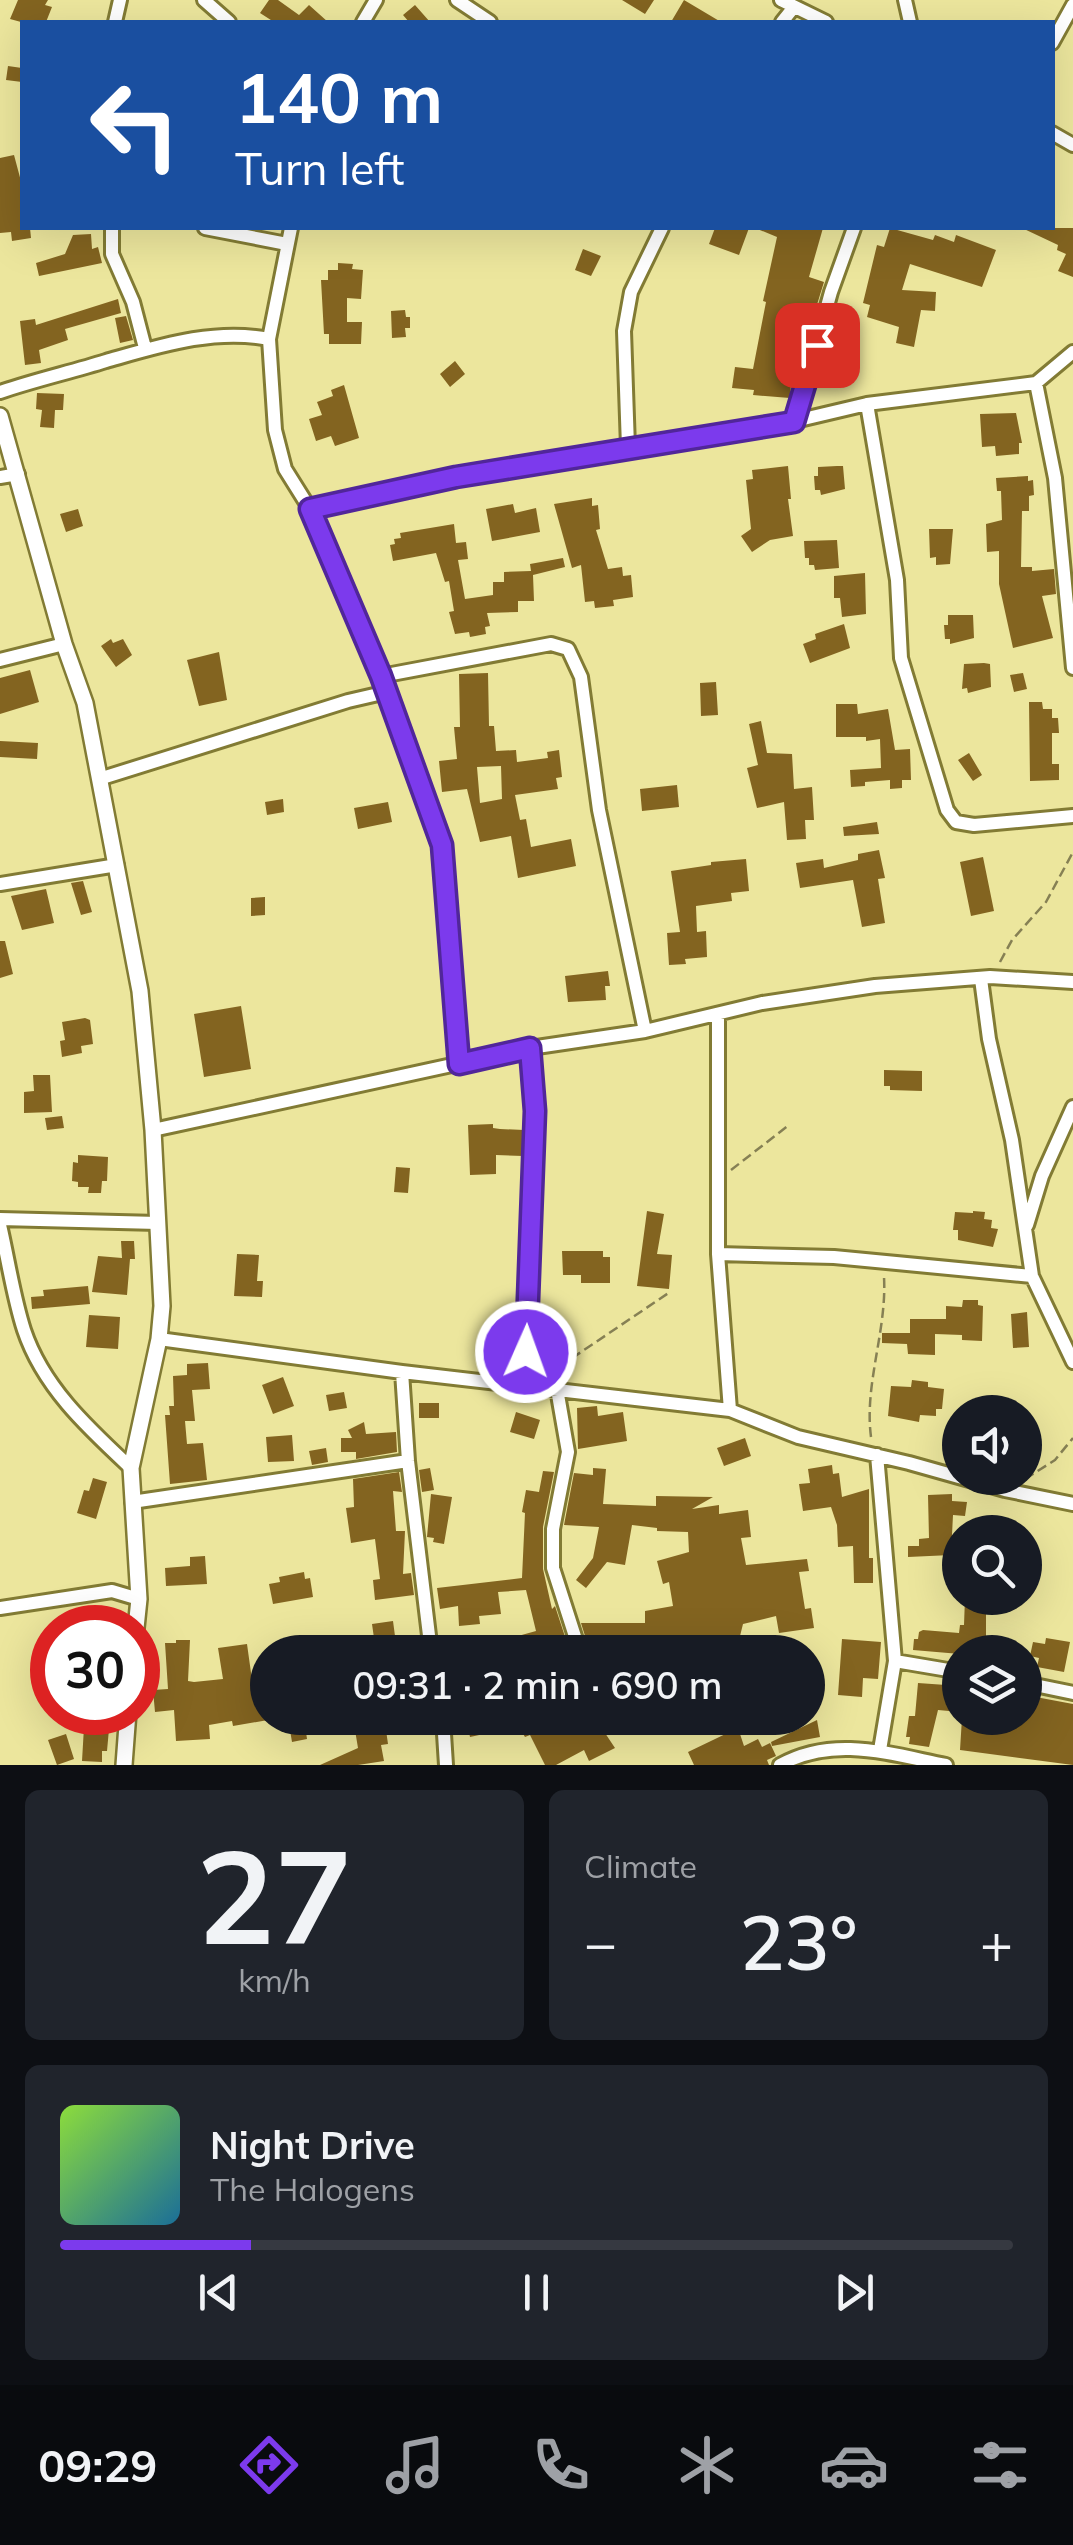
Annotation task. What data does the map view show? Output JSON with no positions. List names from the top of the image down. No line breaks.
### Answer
{"page":{"turn":["140 m","Turn left"],"limit":"30","trip":"09:31 · 2 min · 690 m","tile":[["27","km/h"],"Climate"],"heat":["−","23°","+"],"song":["Night Drive","The Halogens"],"tabs":"09:29"}}
